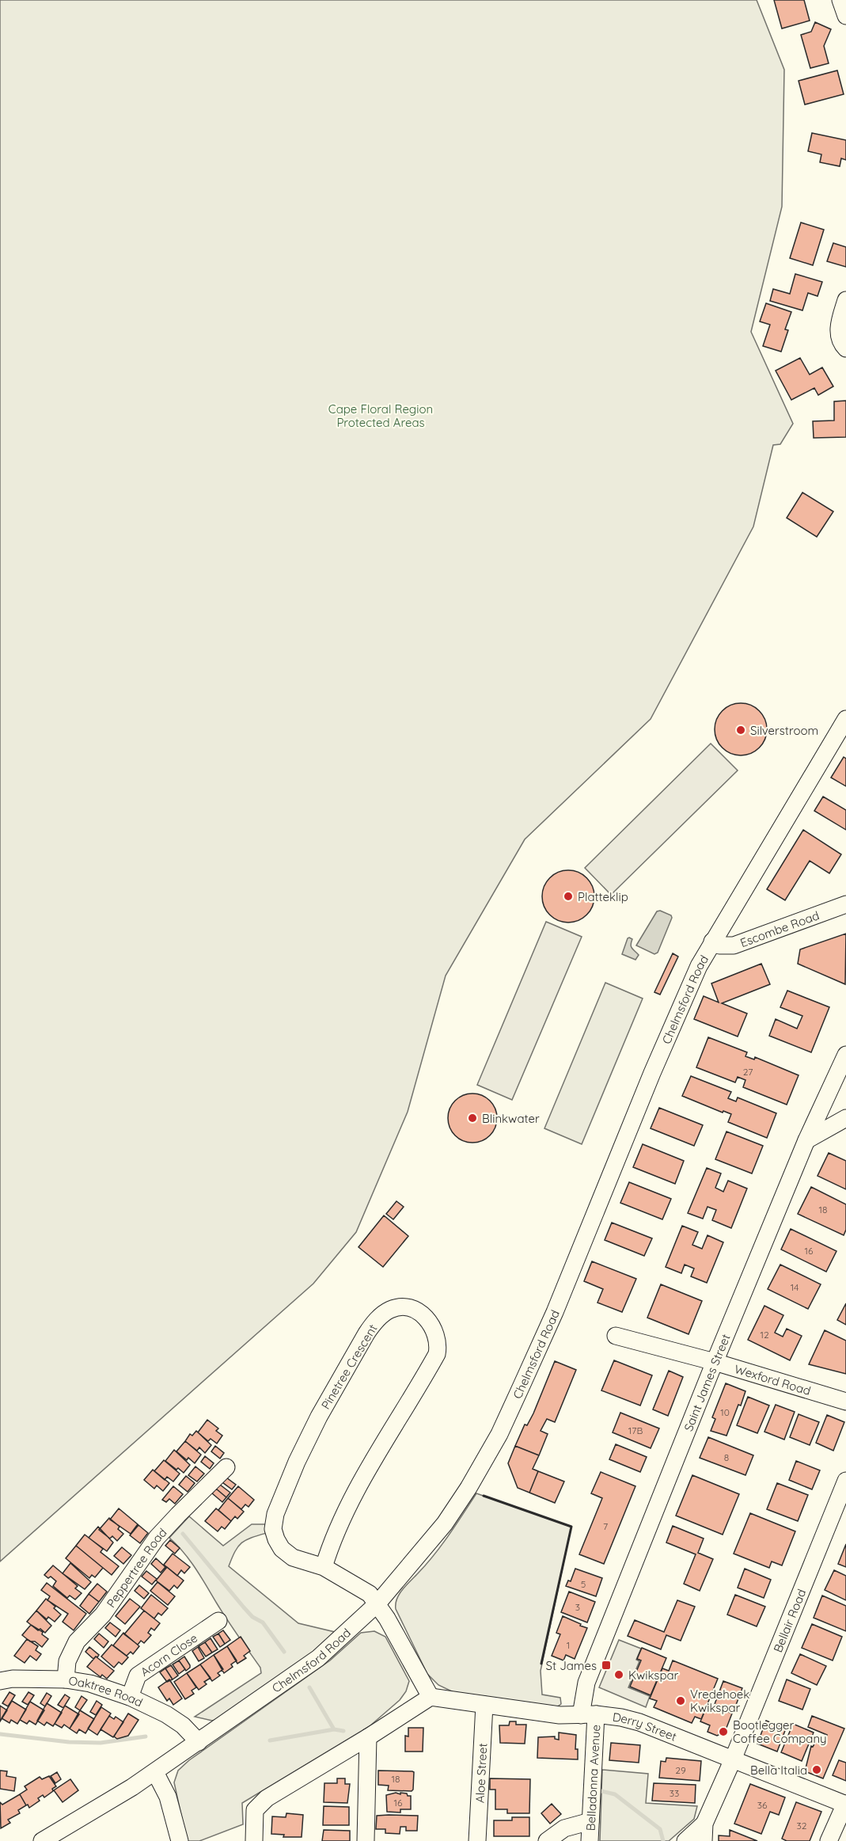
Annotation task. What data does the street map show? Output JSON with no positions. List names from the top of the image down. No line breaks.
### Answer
{"streets":{"street":["Escombe Road","Chelmsford Road","Pinetree Crescent","Wexford Road","Saint James Street","Peppertree Road","Bellair Road","Acorn Close","Oaktree Road","Derry Street","Aloe Street","Belladonna Avenue"]},"crossings":[["Escombe Road","Chelmsford Road"],["Chelmsford Road","Pinetree Crescent"],["Chelmsford Road","Oaktree Road"],["Wexford Road","Saint James Street"],["Saint James Street","Derry Street"],["Saint James Street","Belladonna Avenue"],["Peppertree Road","Oaktree Road"],["Bellair Road","Derry Street"],["Acorn Close","Oaktree Road"],["Derry Street","Aloe Street"],["Derry Street","Belladonna Avenue"]],"parks":["Cape Floral Region Protected Areas"],"places":{"other":["Silverstroom","Platteklip","Blinkwater","Kwikspar","Vredehoek Kwikspar","Bootlegger Coffee Company","Bella Italia"],"transit":["St James"]},"house_numbers":["27","18","16","14","12","10","17B","8","7","5","3","1","29","18","33","16","36","32"]}
